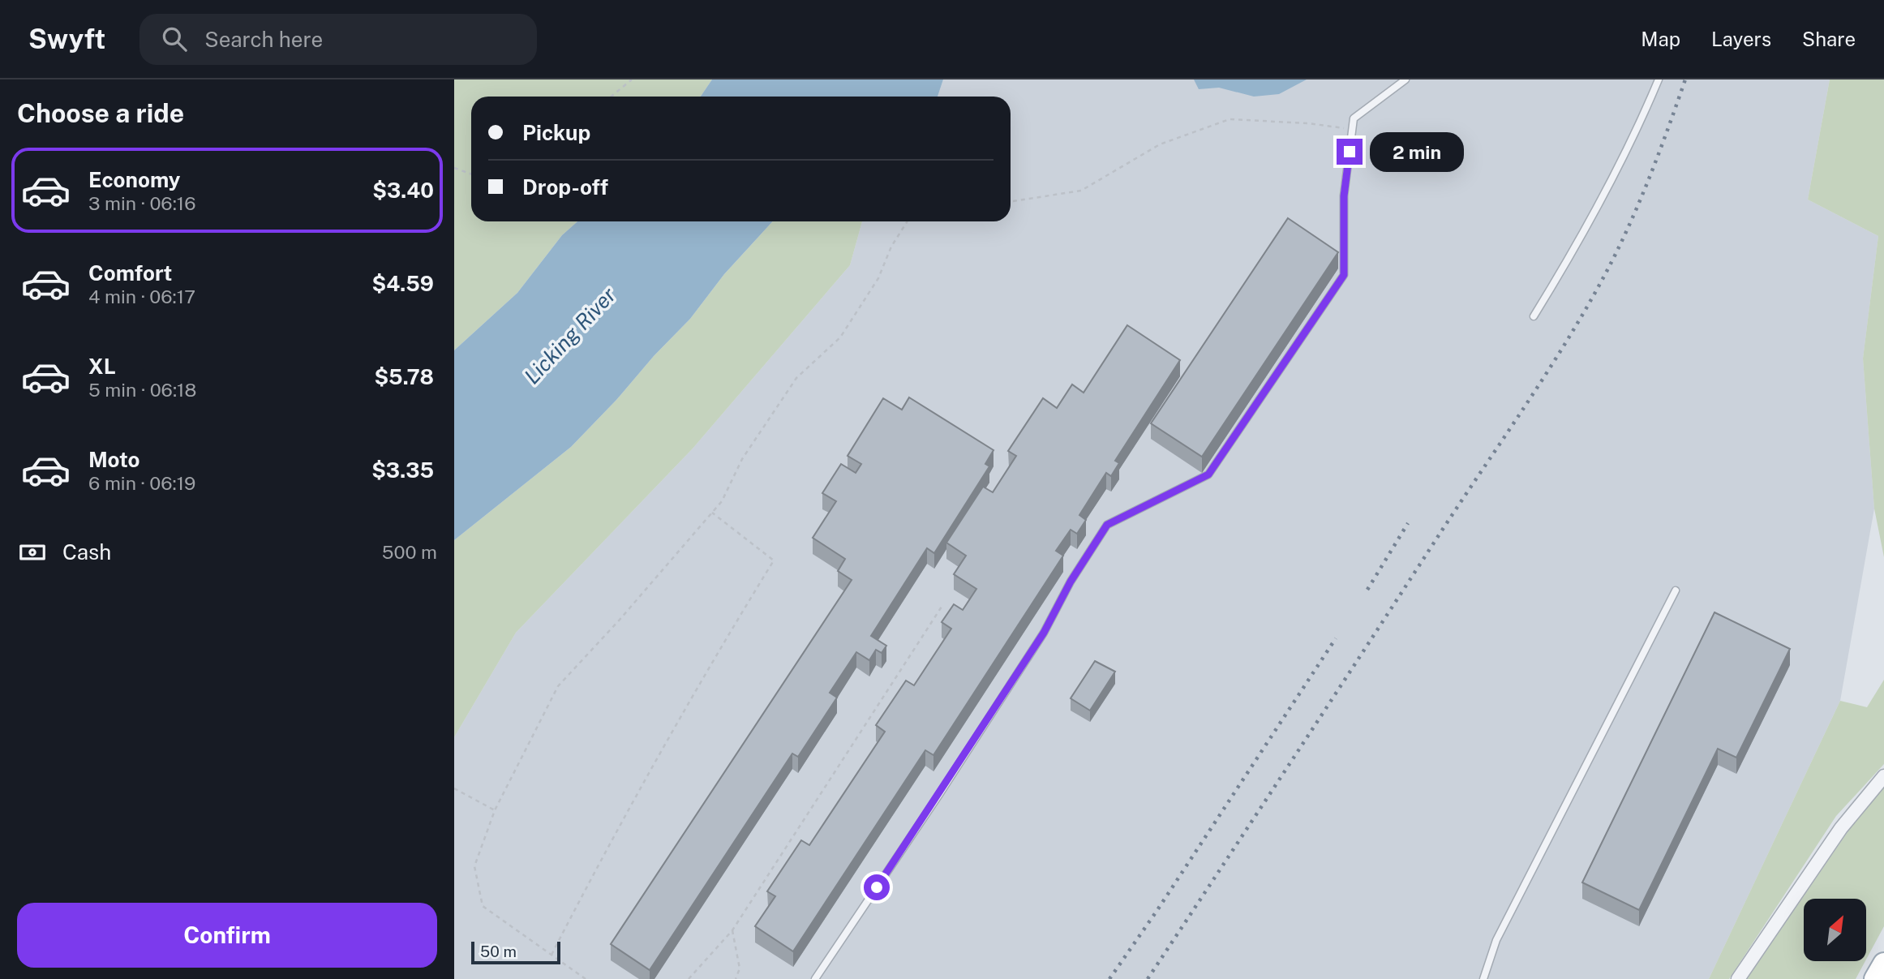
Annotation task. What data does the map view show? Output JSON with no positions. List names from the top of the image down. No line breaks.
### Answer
{"water":["Licking River"],"scale_bar":"50 m","north":"top right","page":{"header":"Swyft","search":"Search here","nav":["Map","Layers","Share"],"heading":"Choose a ride","banner":["Pickup","Drop-off"],"bubble":"2 min","list":[{"name":"Economy","note":"3 min · 06:16","value":"$3.40"},{"name":"Comfort","note":"4 min · 06:17","value":"$4.59"},{"name":"XL","note":"5 min · 06:18","value":"$5.78"},{"name":"Moto","note":"6 min · 06:19","value":"$3.35"}],"pay":["Cash","500 m"],"buttons":"Confirm","scale":"50 m"}}
